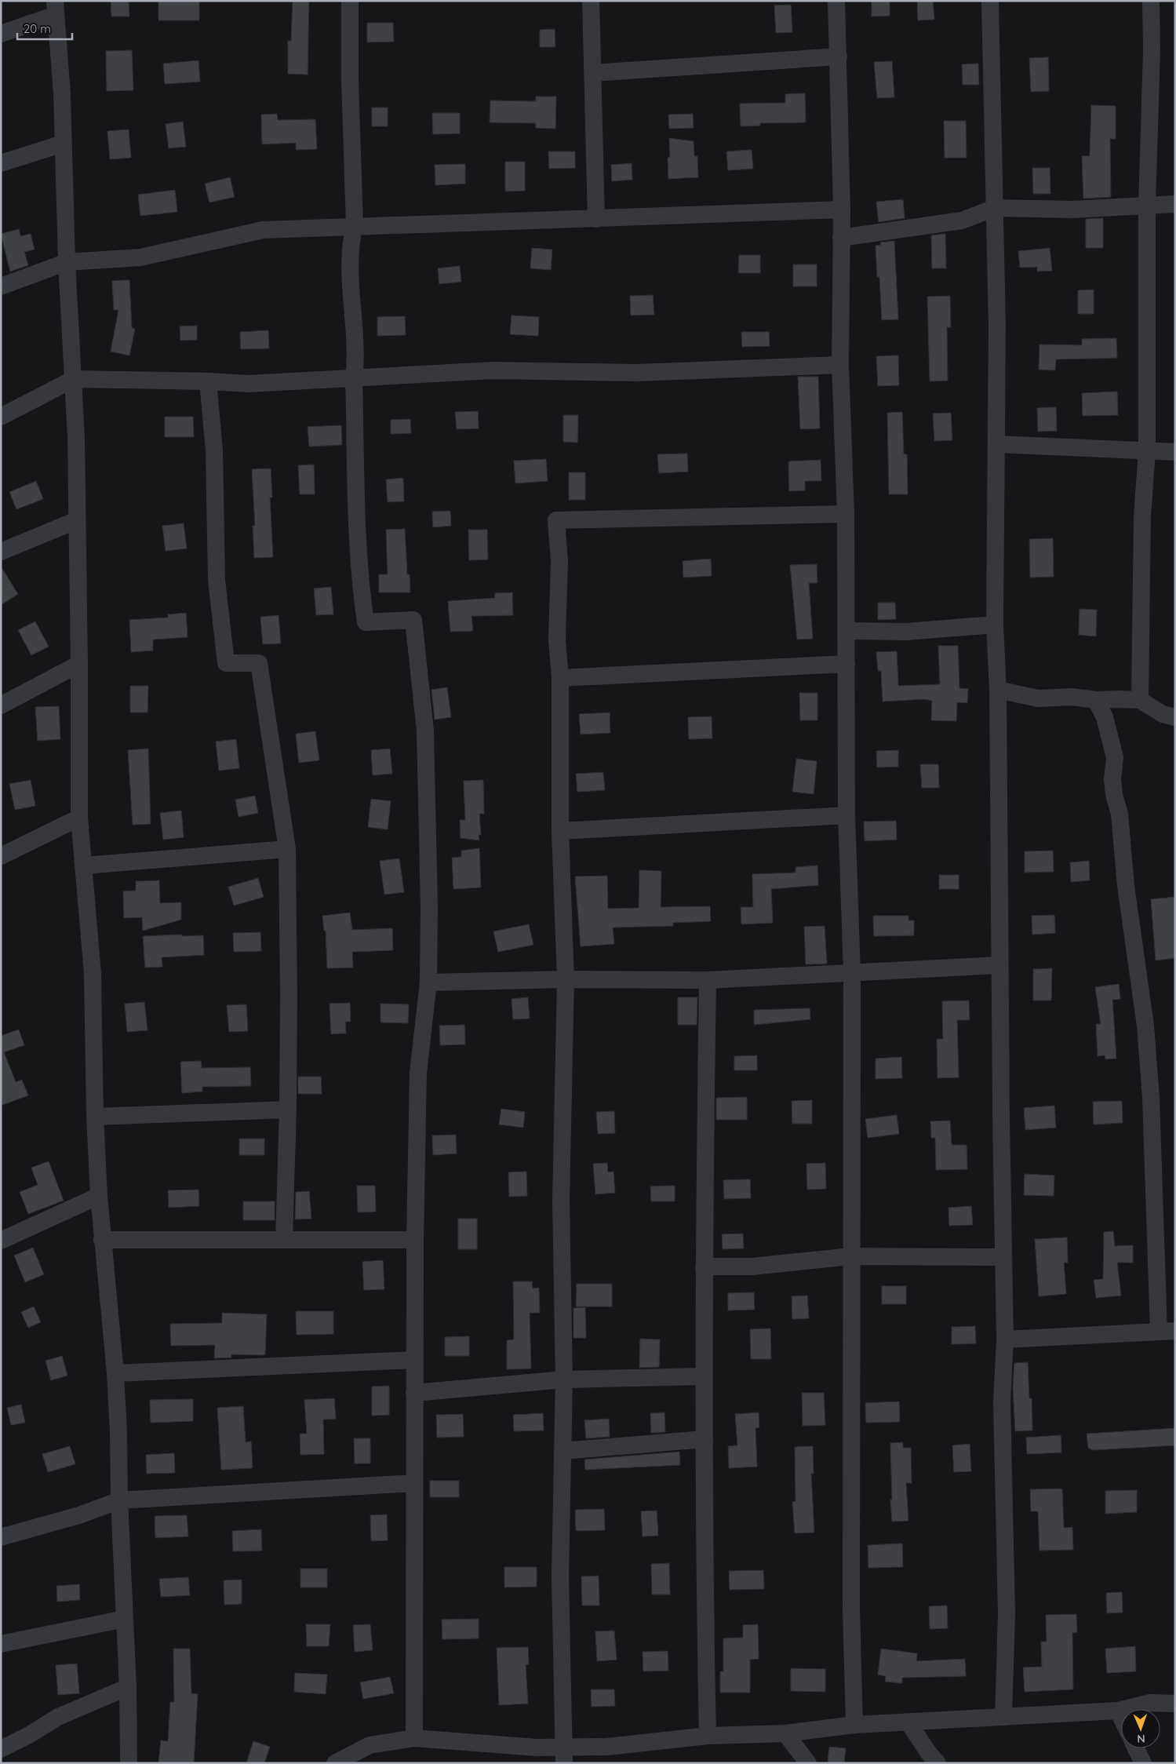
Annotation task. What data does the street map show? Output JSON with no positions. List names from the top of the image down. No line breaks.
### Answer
{"scale_bar":"20 m","north":"bottom"}
